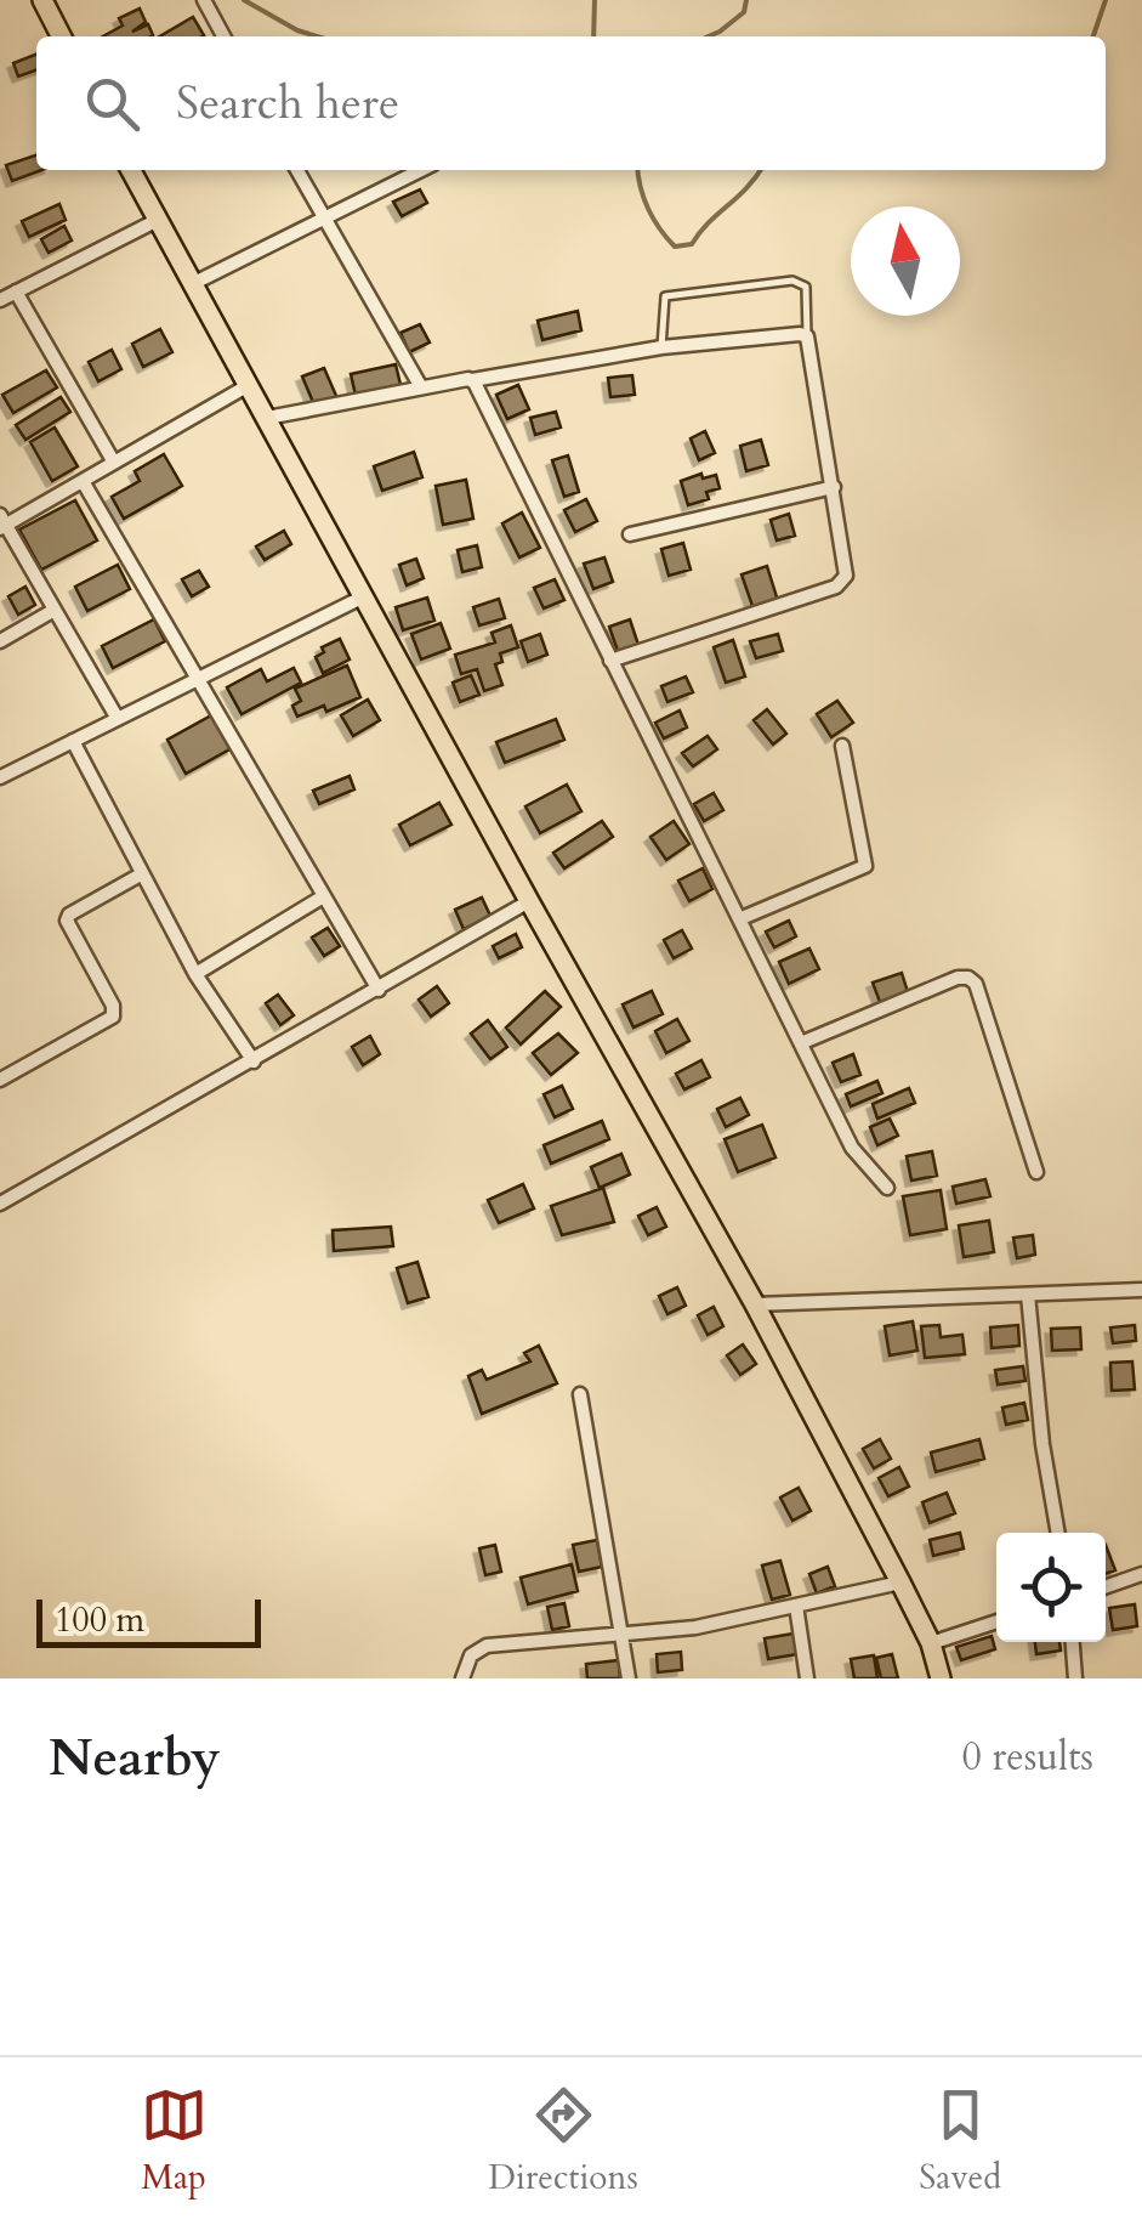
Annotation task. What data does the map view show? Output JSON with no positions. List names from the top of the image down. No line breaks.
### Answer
{"scale_bar":"100 m","north":"top","page":{"search":"Search here","scale":"100 m","heading":["Nearby","0 results"],"nav":["Map","Directions","Saved"]}}
